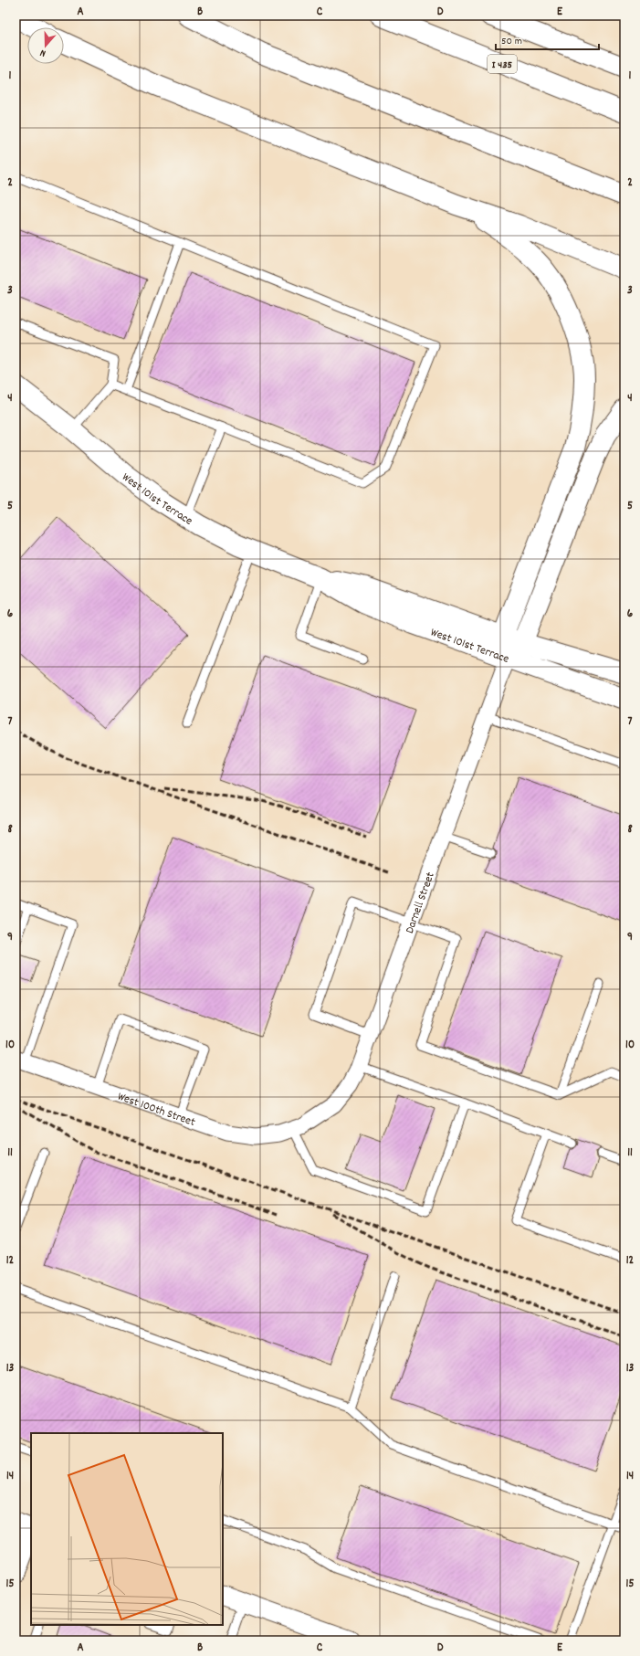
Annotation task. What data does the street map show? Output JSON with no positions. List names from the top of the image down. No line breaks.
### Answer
{"streets":{"main road":["I 435","West 101st Terrace"],"street":["Darnell Street","West 100th Street"]},"crossings":[["West 101st Terrace","Darnell Street"],["Darnell Street","West 100th Street"]],"scale_bar":"50 m","north":"bottom","grid":{"columns":["A","B","C","D","E"],"rows":["1","2","3","4","5","6","7","8","9","10","11","12","13","14","15"]}}
